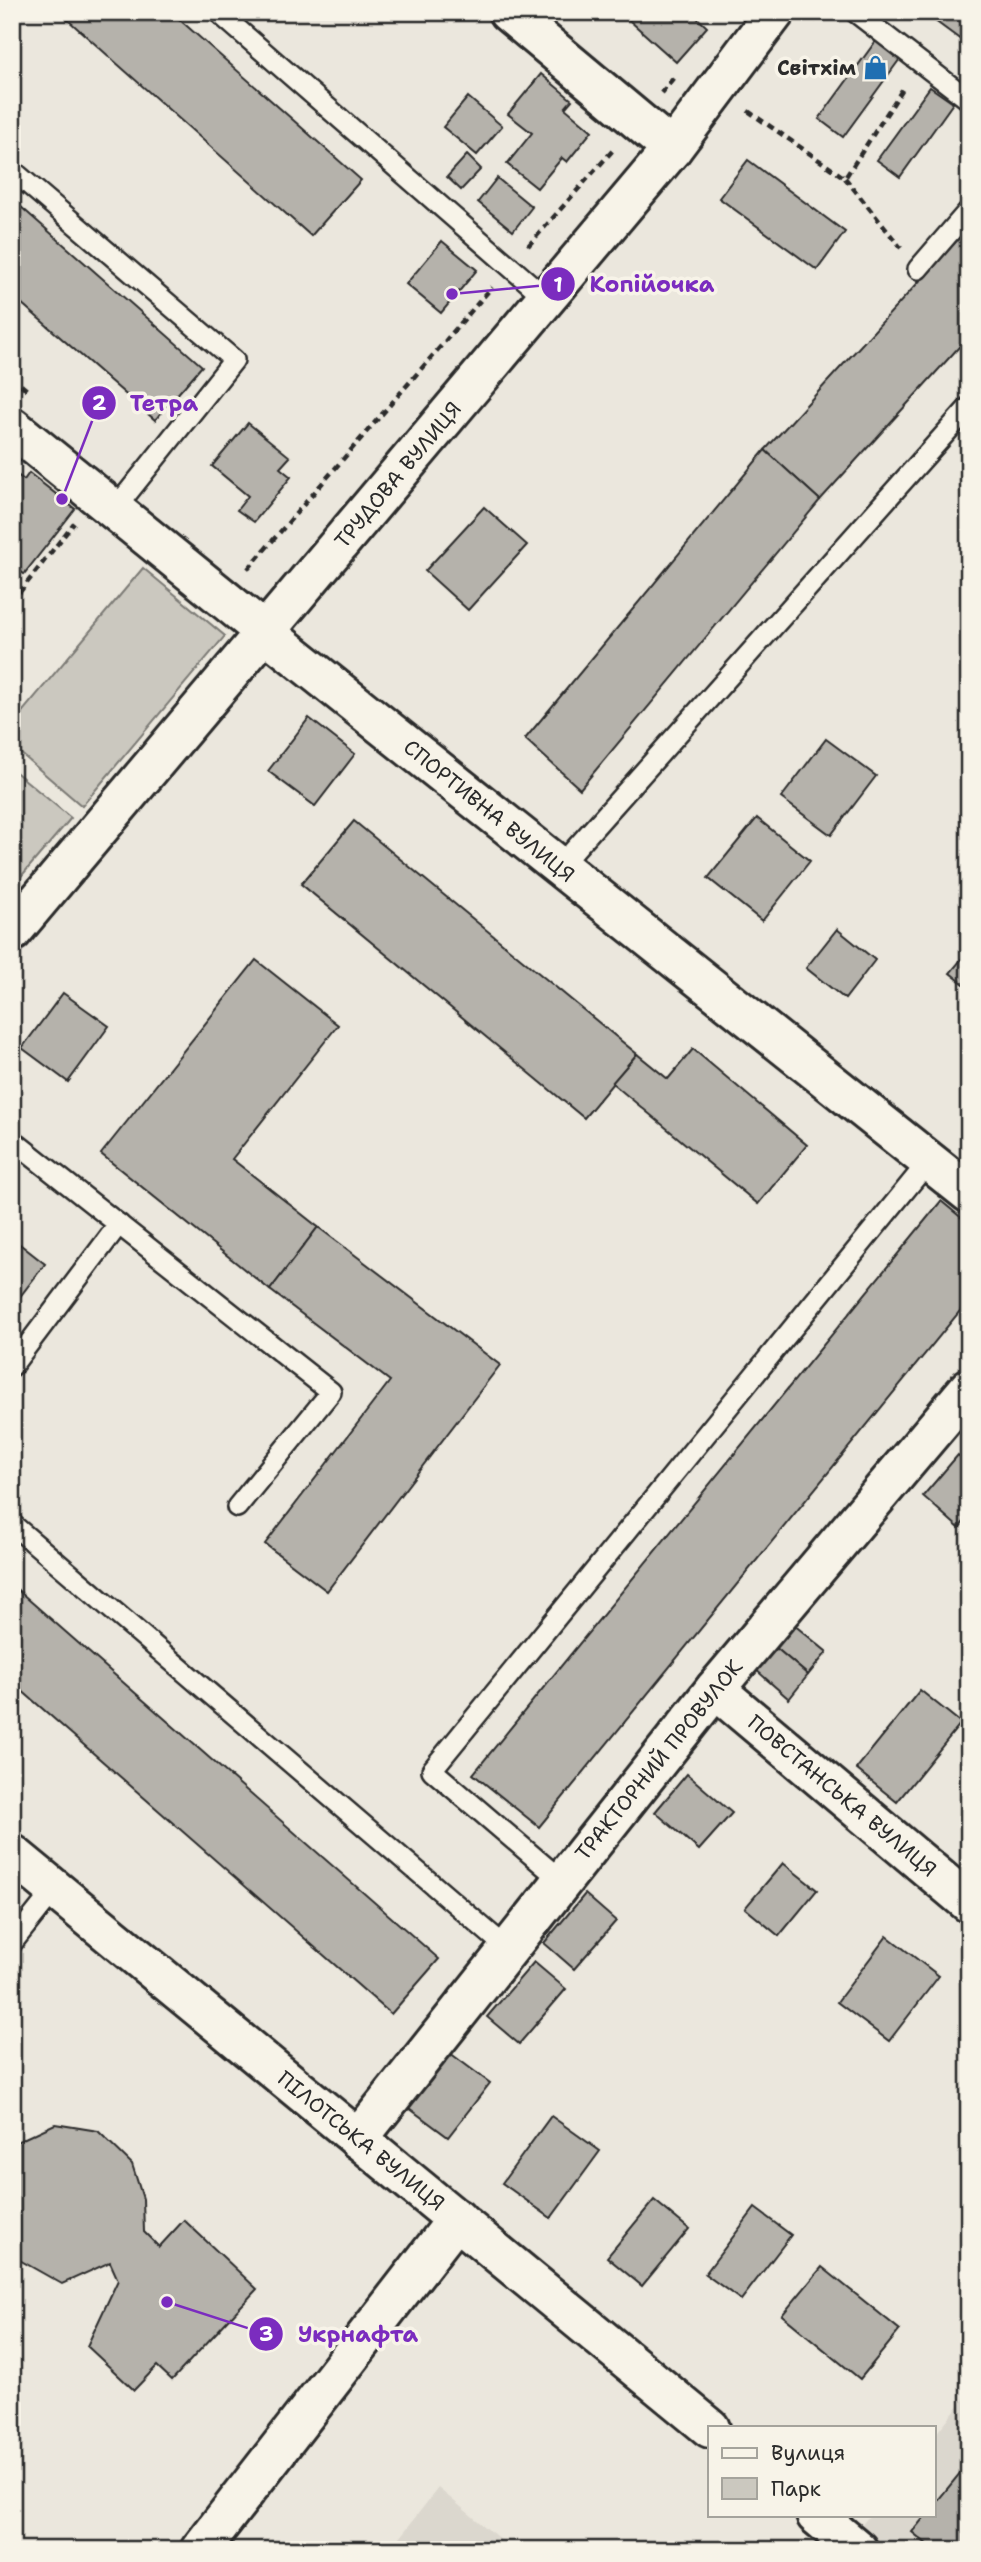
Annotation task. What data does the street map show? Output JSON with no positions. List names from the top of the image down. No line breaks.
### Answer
{"streets":{"street":["ТРУДОВА ВУЛИЦЯ","СПОРТИВНА ВУЛИЦЯ","ТРАКТОРНИЙ ПРОВУЛОК","ПОВСТАНСЬКА ВУЛИЦЯ","ПІЛОТСЬКА ВУЛИЦЯ"]},"crossings":[["ТРУДОВА ВУЛИЦЯ","СПОРТИВНА ВУЛИЦЯ"],["ТРАКТОРНИЙ ПРОВУЛОК","ПОВСТАНСЬКА ВУЛИЦЯ"],["ТРАКТОРНИЙ ПРОВУЛОК","ПІЛОТСЬКА ВУЛИЦЯ"]],"places":{"shop":["Світхім"],"other":["Копійочка","Тетра","Укрнафта"]},"legend":["Вулиця","Парк"]}
